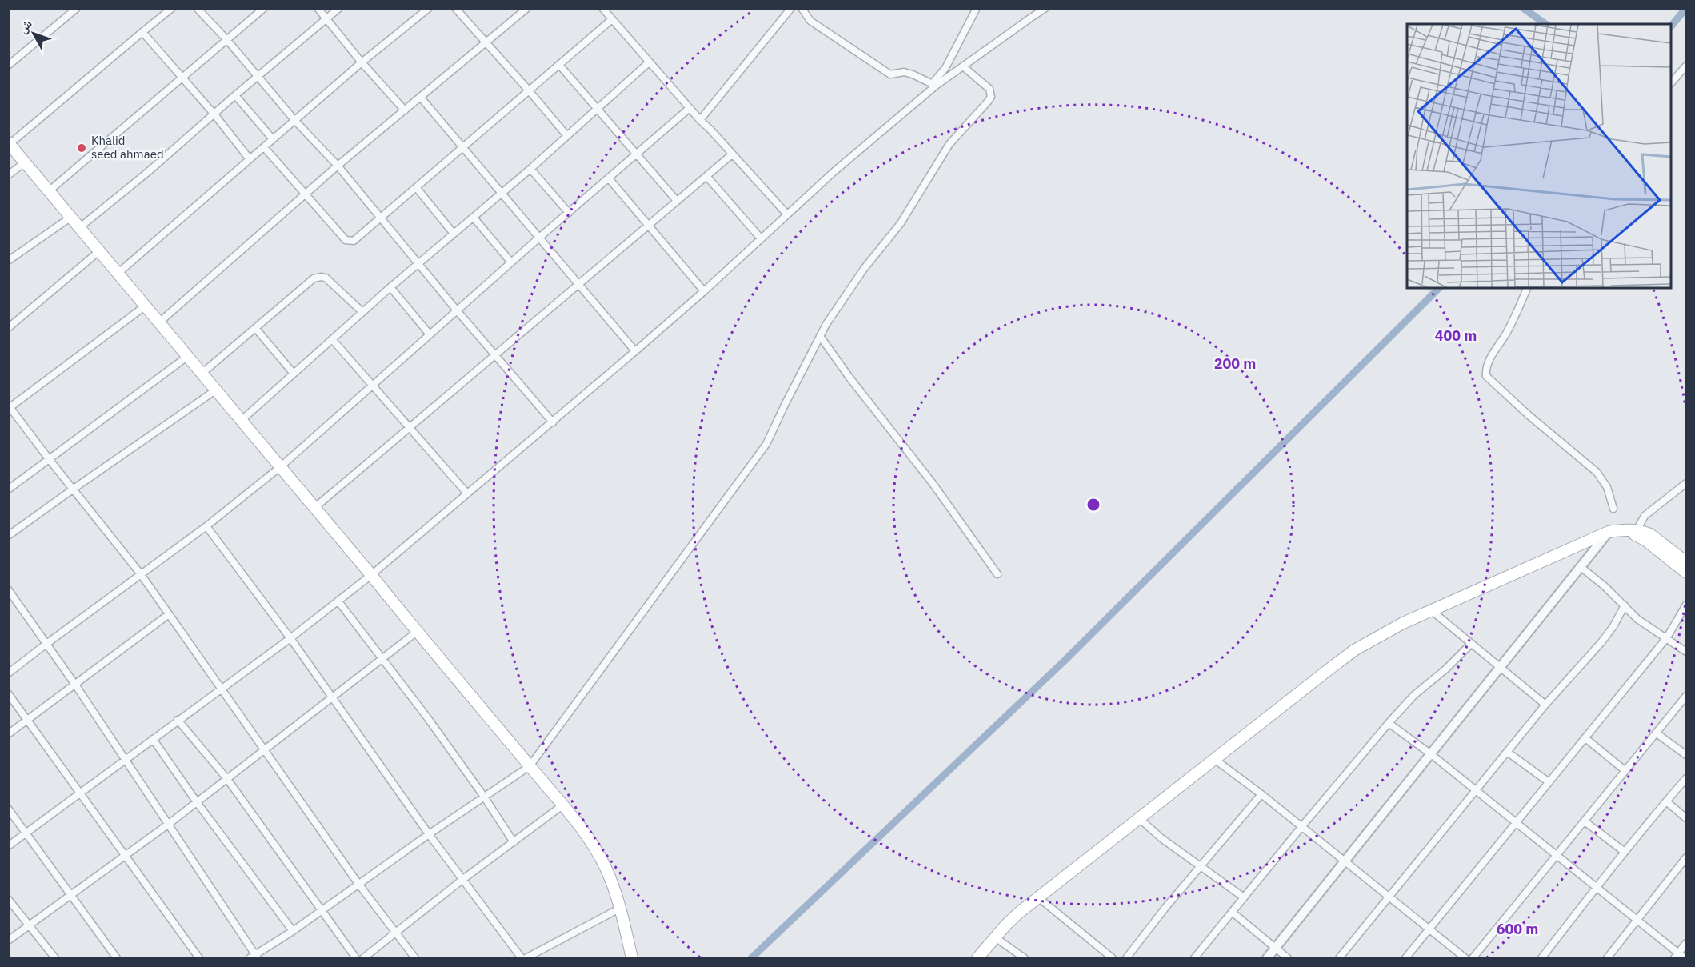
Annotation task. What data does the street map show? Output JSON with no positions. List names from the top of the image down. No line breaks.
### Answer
{"places":["Khalid seed ahmaed"],"north":"top left","rings":["400 m","200 m","600 m"]}
